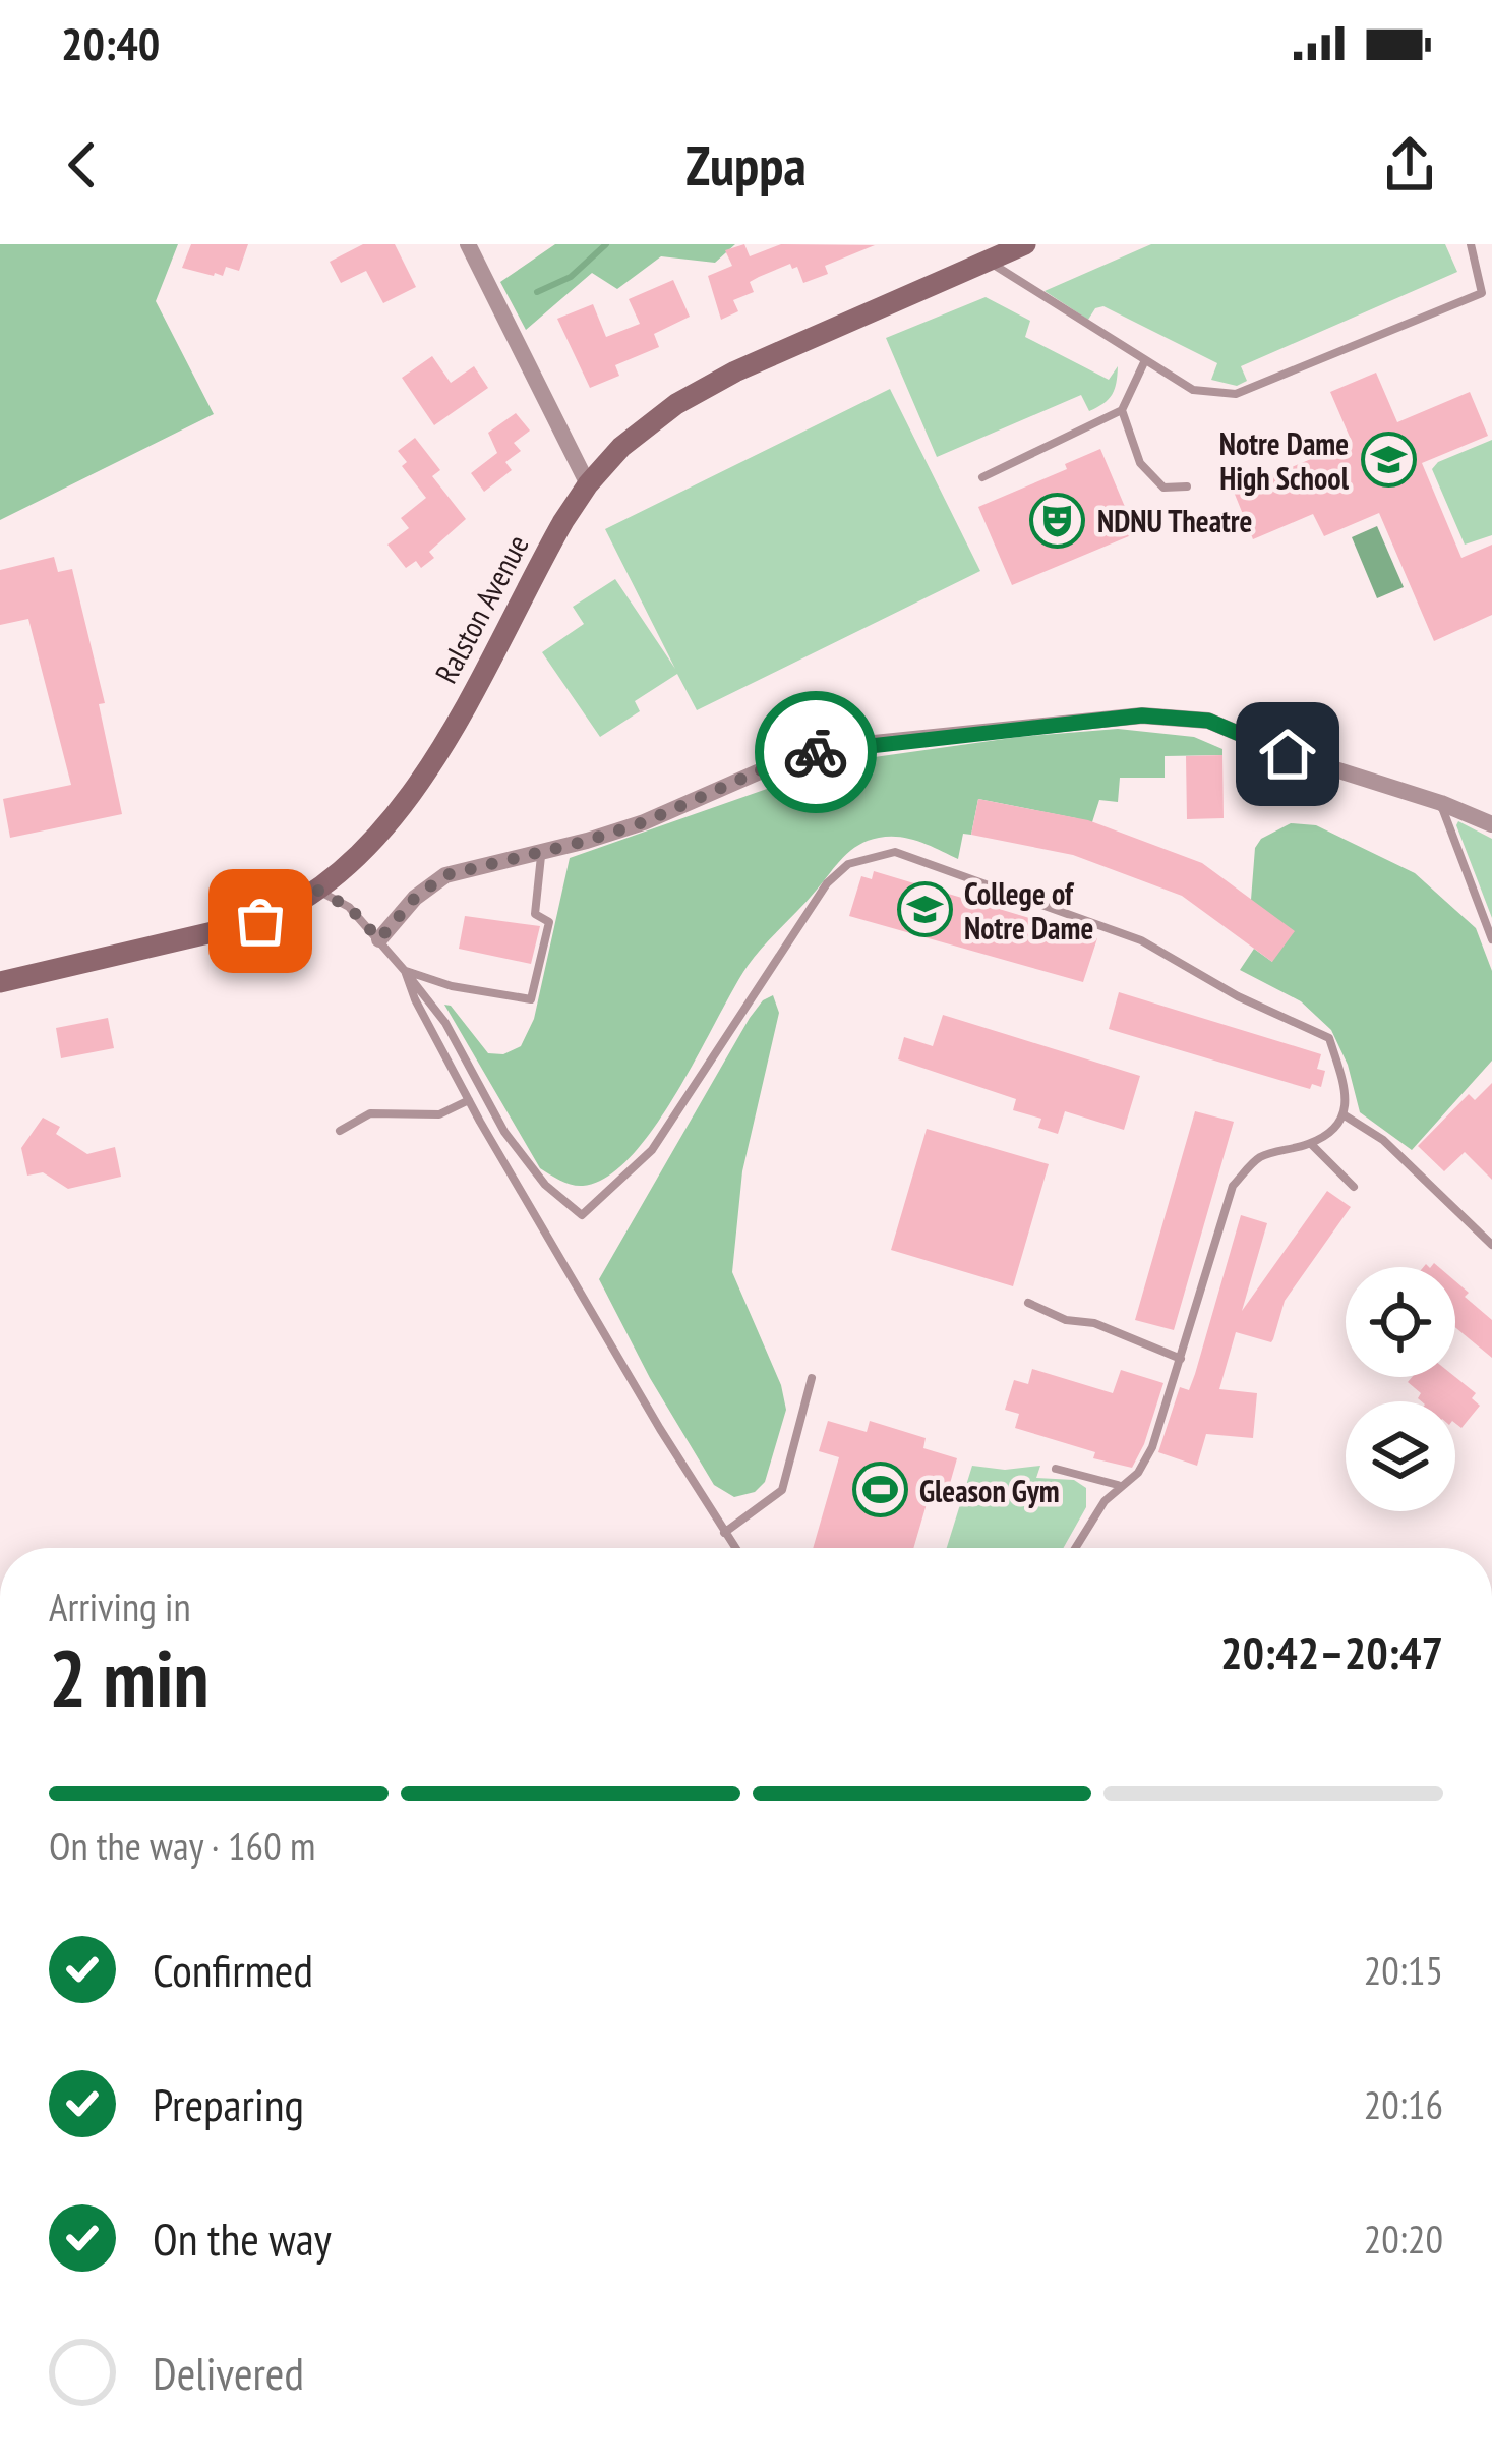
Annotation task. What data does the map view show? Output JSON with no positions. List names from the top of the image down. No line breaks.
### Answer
{"streets":{"main road":["Ralston Avenue"]},"places":{"school or university":["Notre Dame High School","College of Notre Dame"],"theatre":["NDNU Theatre"],"sports":["Gleason Gym"]},"page":{"status":"20:40","header":"Zuppa","heading":["2 min","Arriving in","20:42–20:47"],"bar":"On the way · 160 m","list":[["Confirmed","20:15"],["Preparing","20:16"],["On the way","20:20"],"Delivered"]}}
